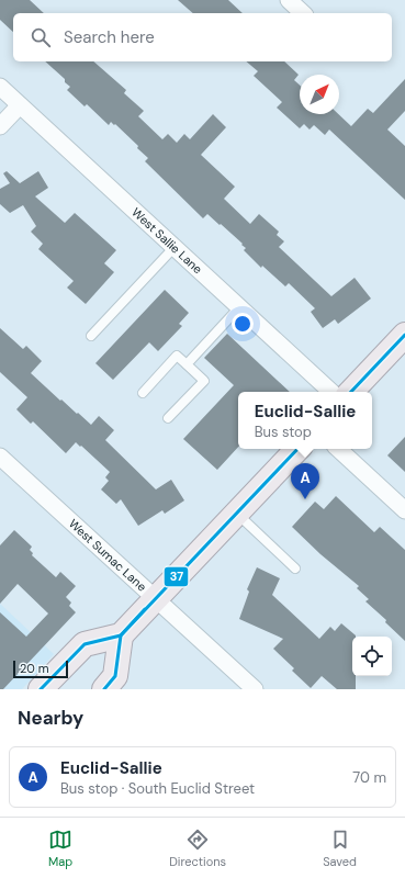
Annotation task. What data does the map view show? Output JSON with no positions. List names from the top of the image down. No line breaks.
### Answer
{"streets":{"street":["West Sallie Lane","West Sumac Lane"]},"lines":["transit line 37"],"scale_bar":"20 m","north":"top right","page":{"search":"Search here","popup":["Euclid-Sallie","Bus stop"],"pins":"A","scale":"20 m","heading":"Nearby","list":[{"mark":"A","name":"Euclid-Sallie","note":"Bus stop · South Euclid Street","value":"70 m"}],"nav":["Map","Directions","Saved"]}}
